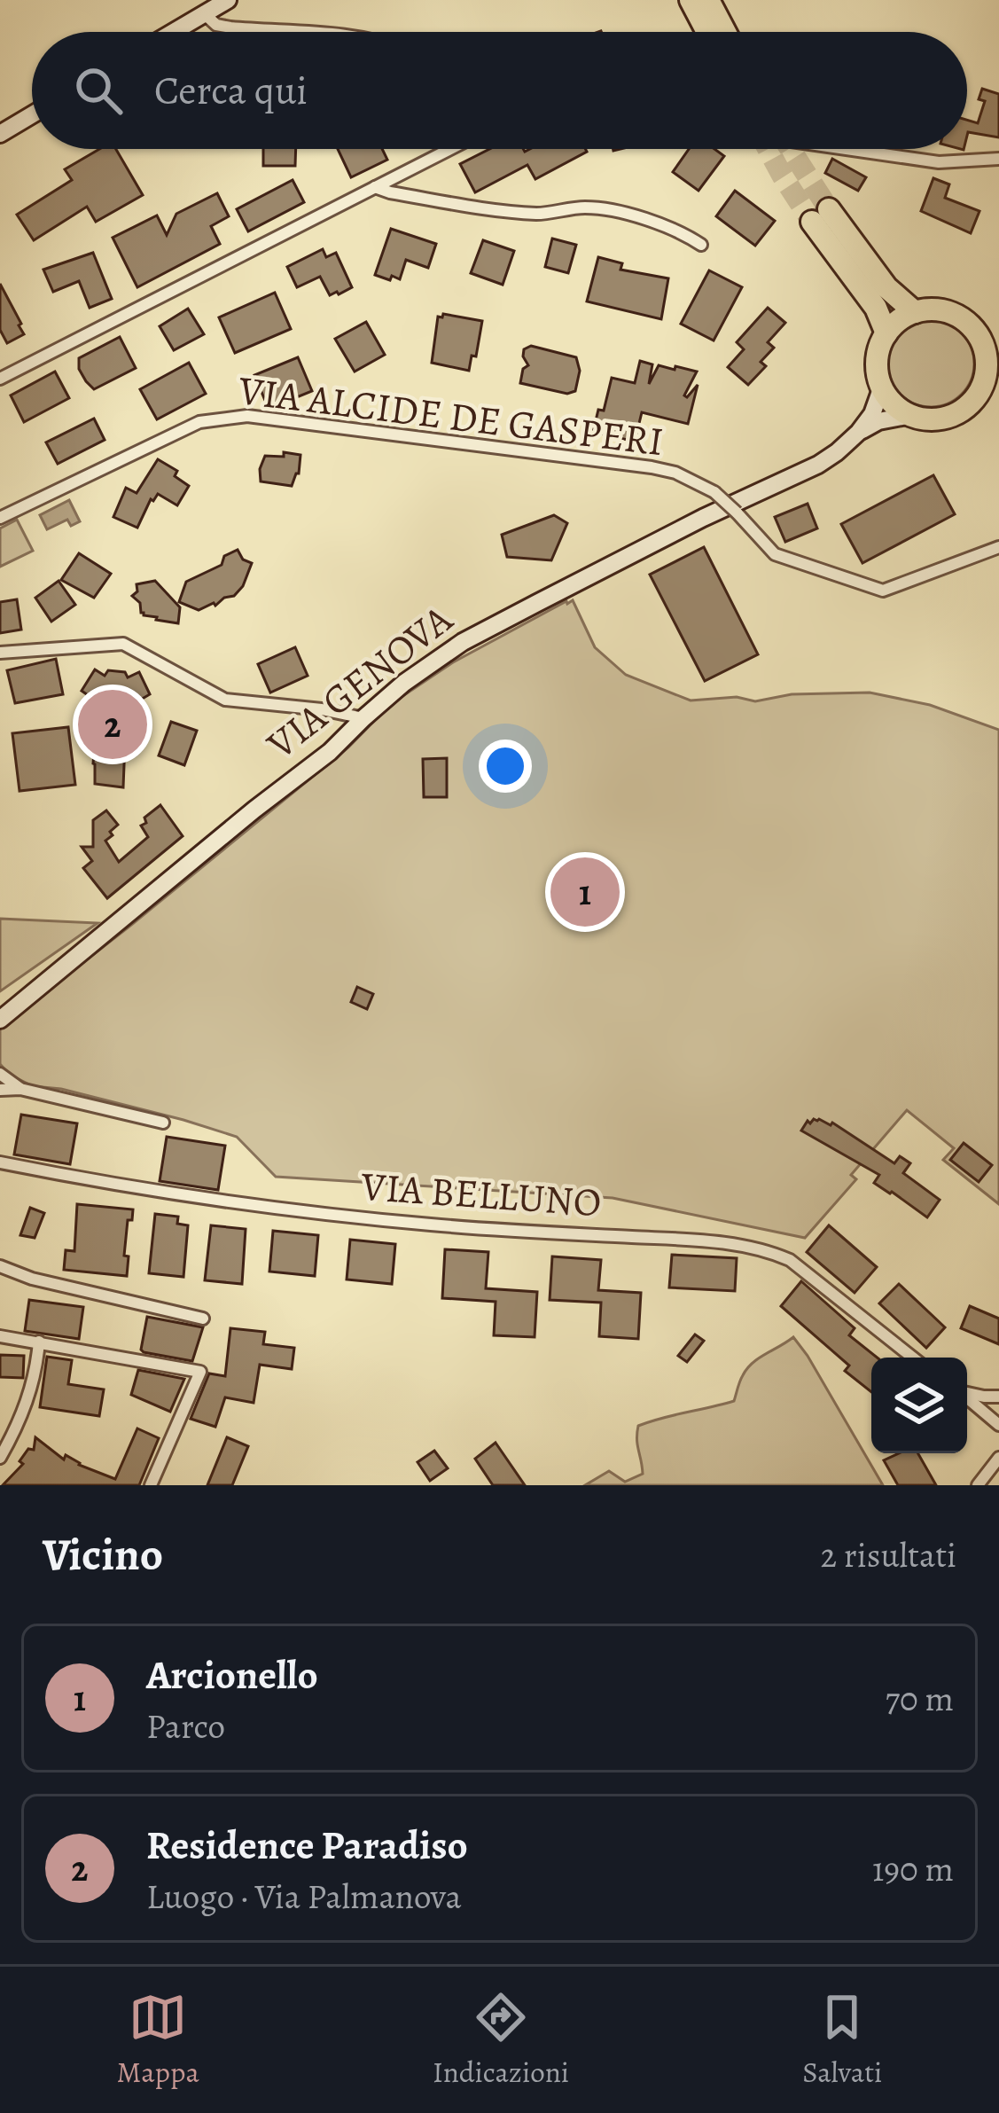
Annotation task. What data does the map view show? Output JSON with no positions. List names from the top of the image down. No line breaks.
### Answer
{"streets":{"highway":["VIA GENOVA"],"street":["VIA ALCIDE DE GASPERI","VIA BELLUNO"]},"page":{"search":"Cerca qui","pins":["2","1"],"heading":["Vicino","2 risultati"],"list":[{"mark":"1","name":"Arcionello","note":"Parco","value":"70 m"},{"mark":"2","name":"Residence Paradiso","note":"Luogo · Via Palmanova","value":"190 m"}],"nav":["Mappa","Indicazioni","Salvati"]}}
